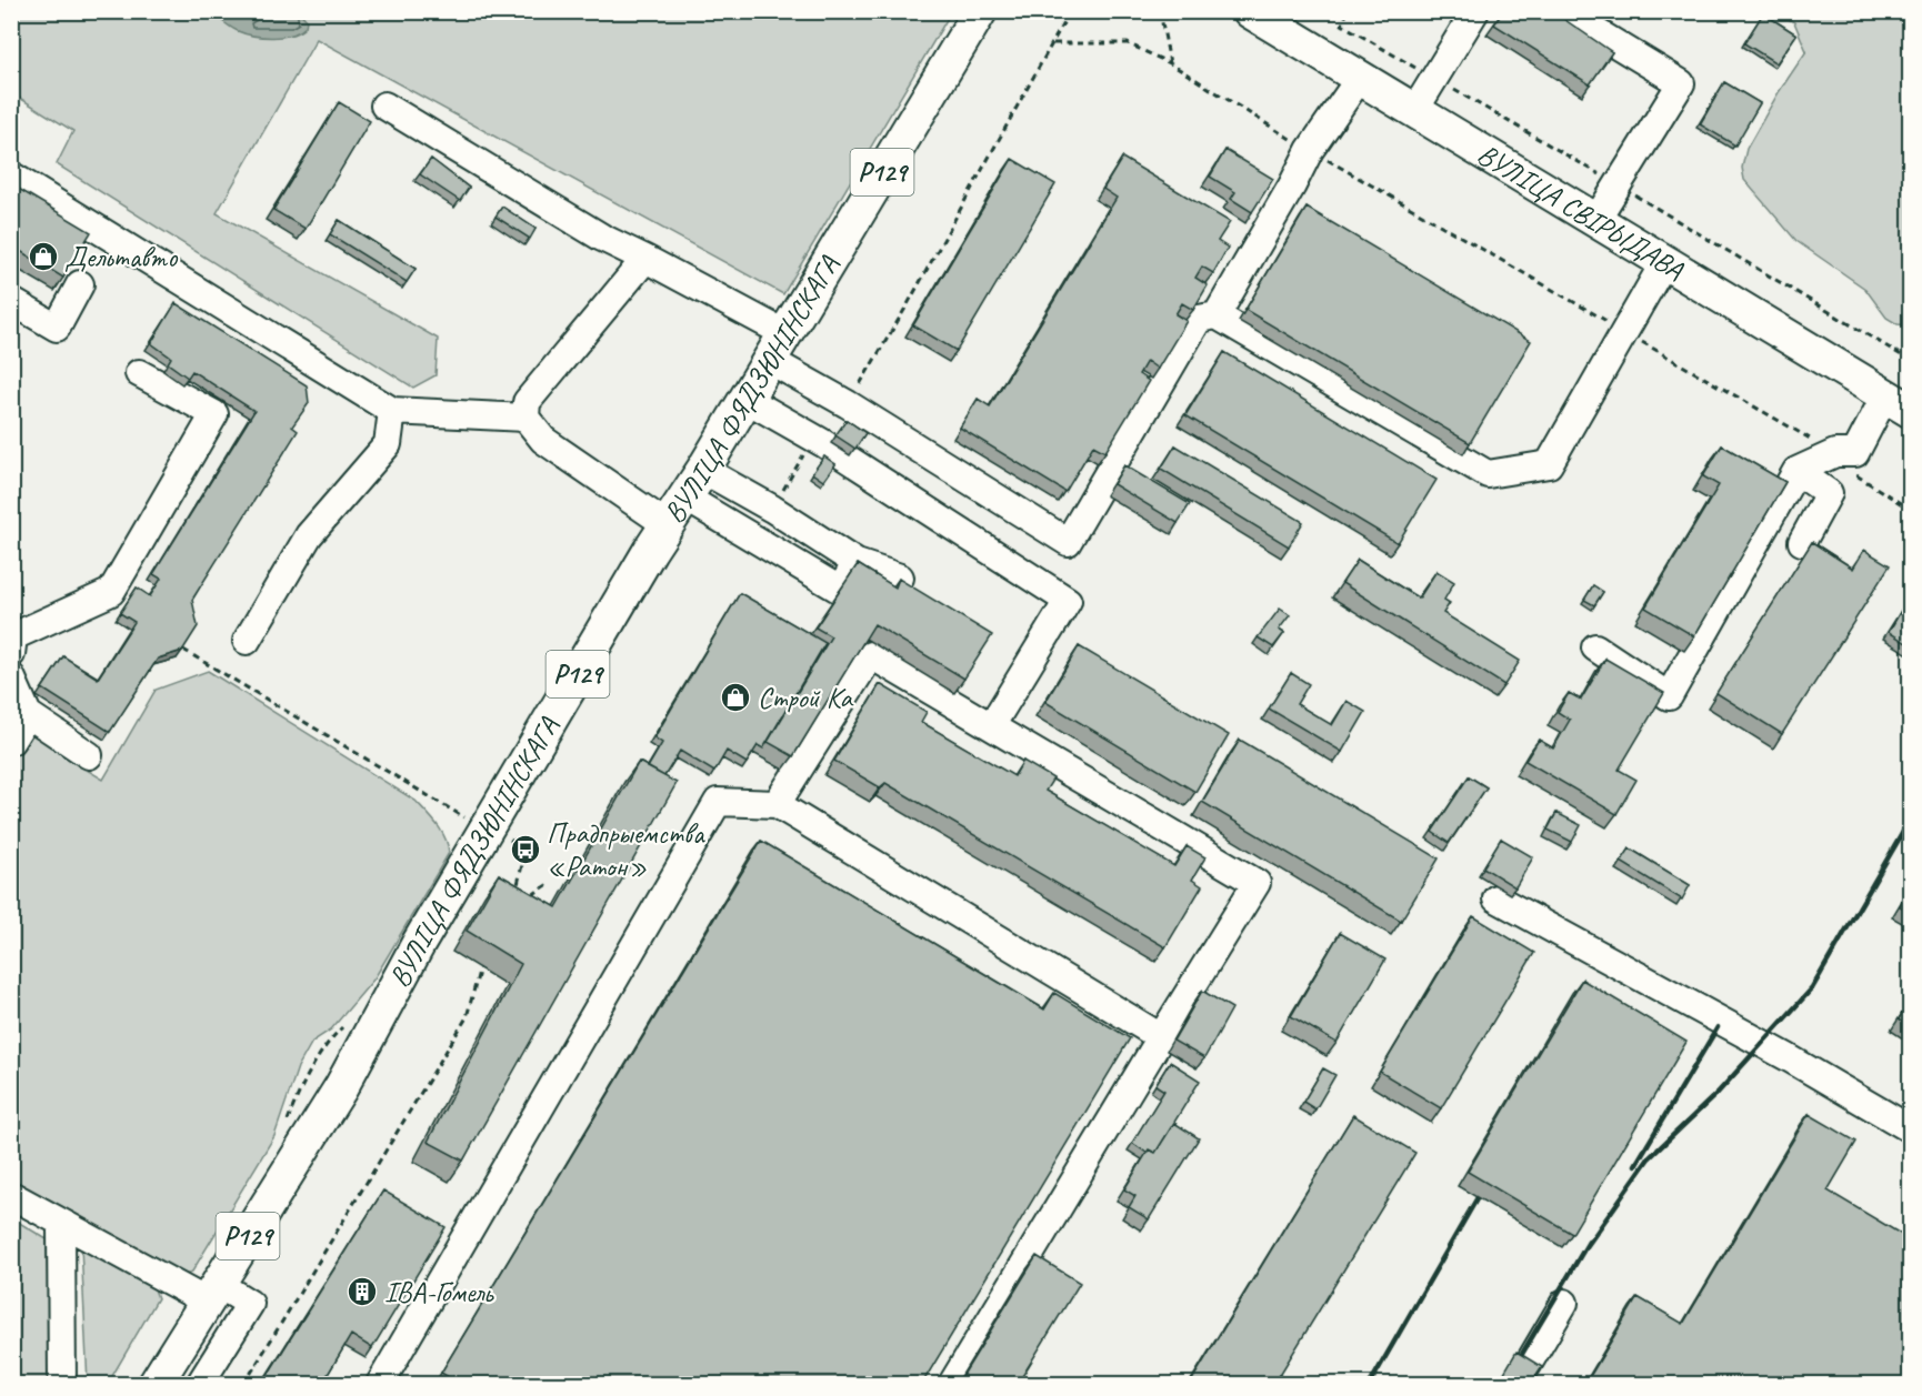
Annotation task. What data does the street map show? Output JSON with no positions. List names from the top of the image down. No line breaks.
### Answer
{"streets":{"main road":["Р129","ВУЛІЦА СВІРЫДАВА","ВУЛІЦА ФЯДЗЮНІНСКАГА"]},"places":{"shop":["Дельтавто","Строй Ка"],"bus stop":["Прадпрыемства «Ратон»"],"building":["IBA-Гомель"]}}
